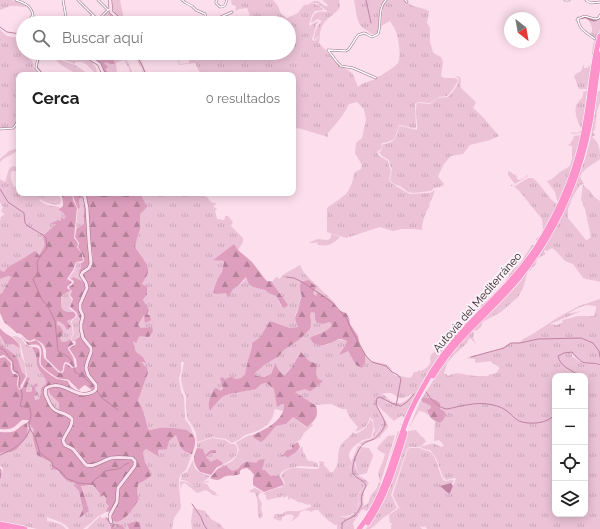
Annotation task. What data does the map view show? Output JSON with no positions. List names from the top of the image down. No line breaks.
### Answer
{"streets":{"highway":["Autovía del Mediterráneo"]},"north":"bottom right","page":{"search":"Buscar aquí","heading":["Cerca","0 resultados"],"map_buttons":["+","−"]}}
